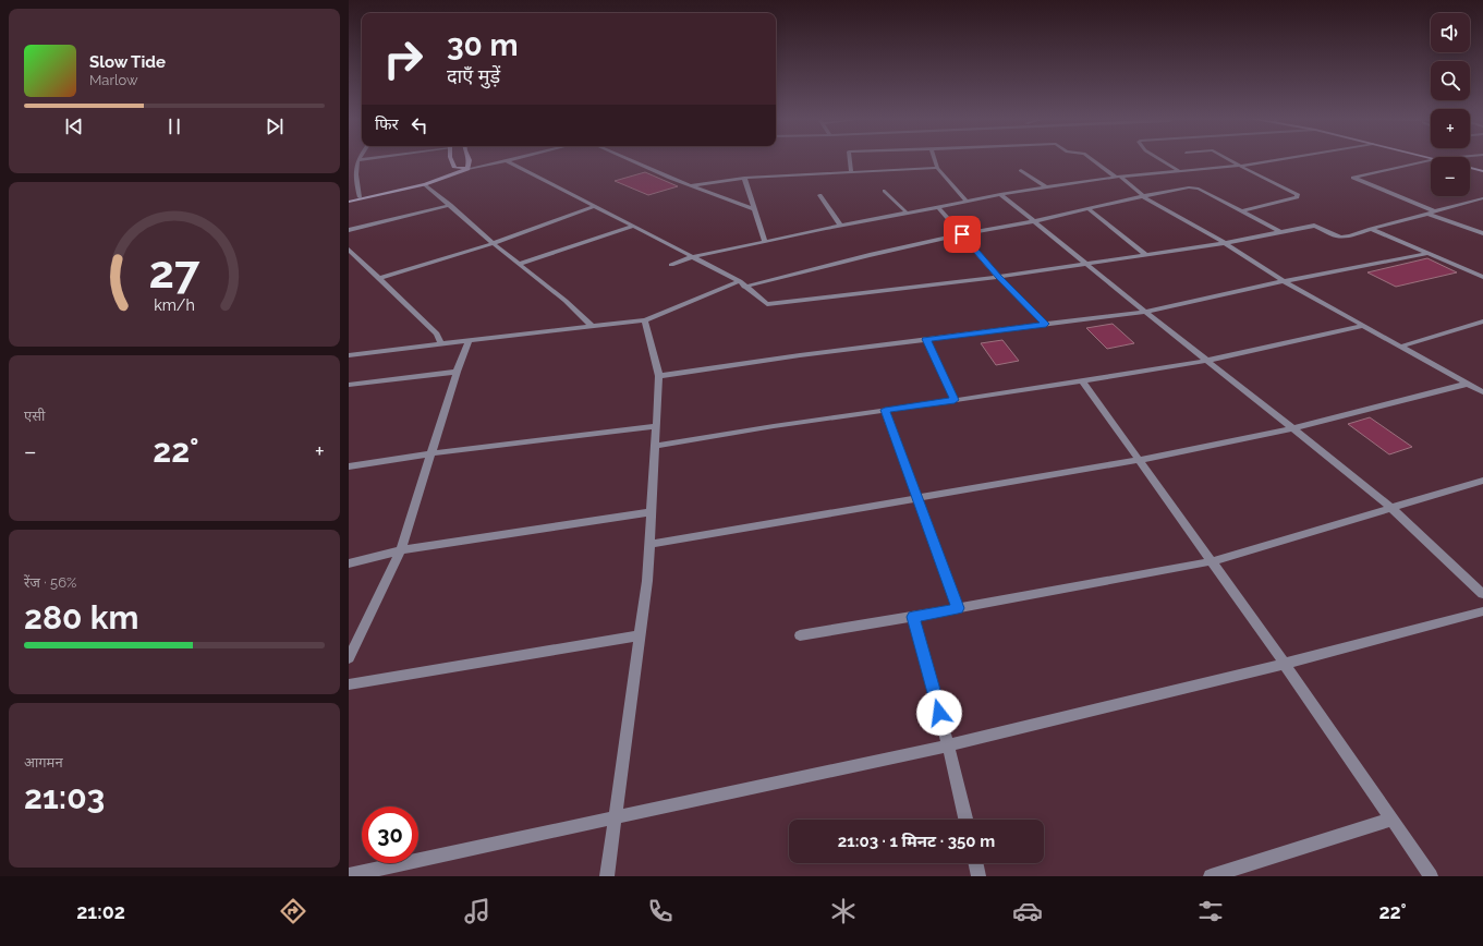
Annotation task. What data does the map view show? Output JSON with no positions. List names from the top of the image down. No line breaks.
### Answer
{"page":{"map_buttons":["+","−"],"turn":["30 m","दाएँ मुड़ें"],"song":["Slow Tide","Marlow"],"then":"फिर","tile":["एसी",["रेंज · 56%","280 km"],["आगमन","21:03"]],"heat":["−","22°","+"],"limit":"30","trip":"21:03 · 1 मिनट · 350 m","tabs":["21:02","22°"],"gauge":["27","km/h"]}}
